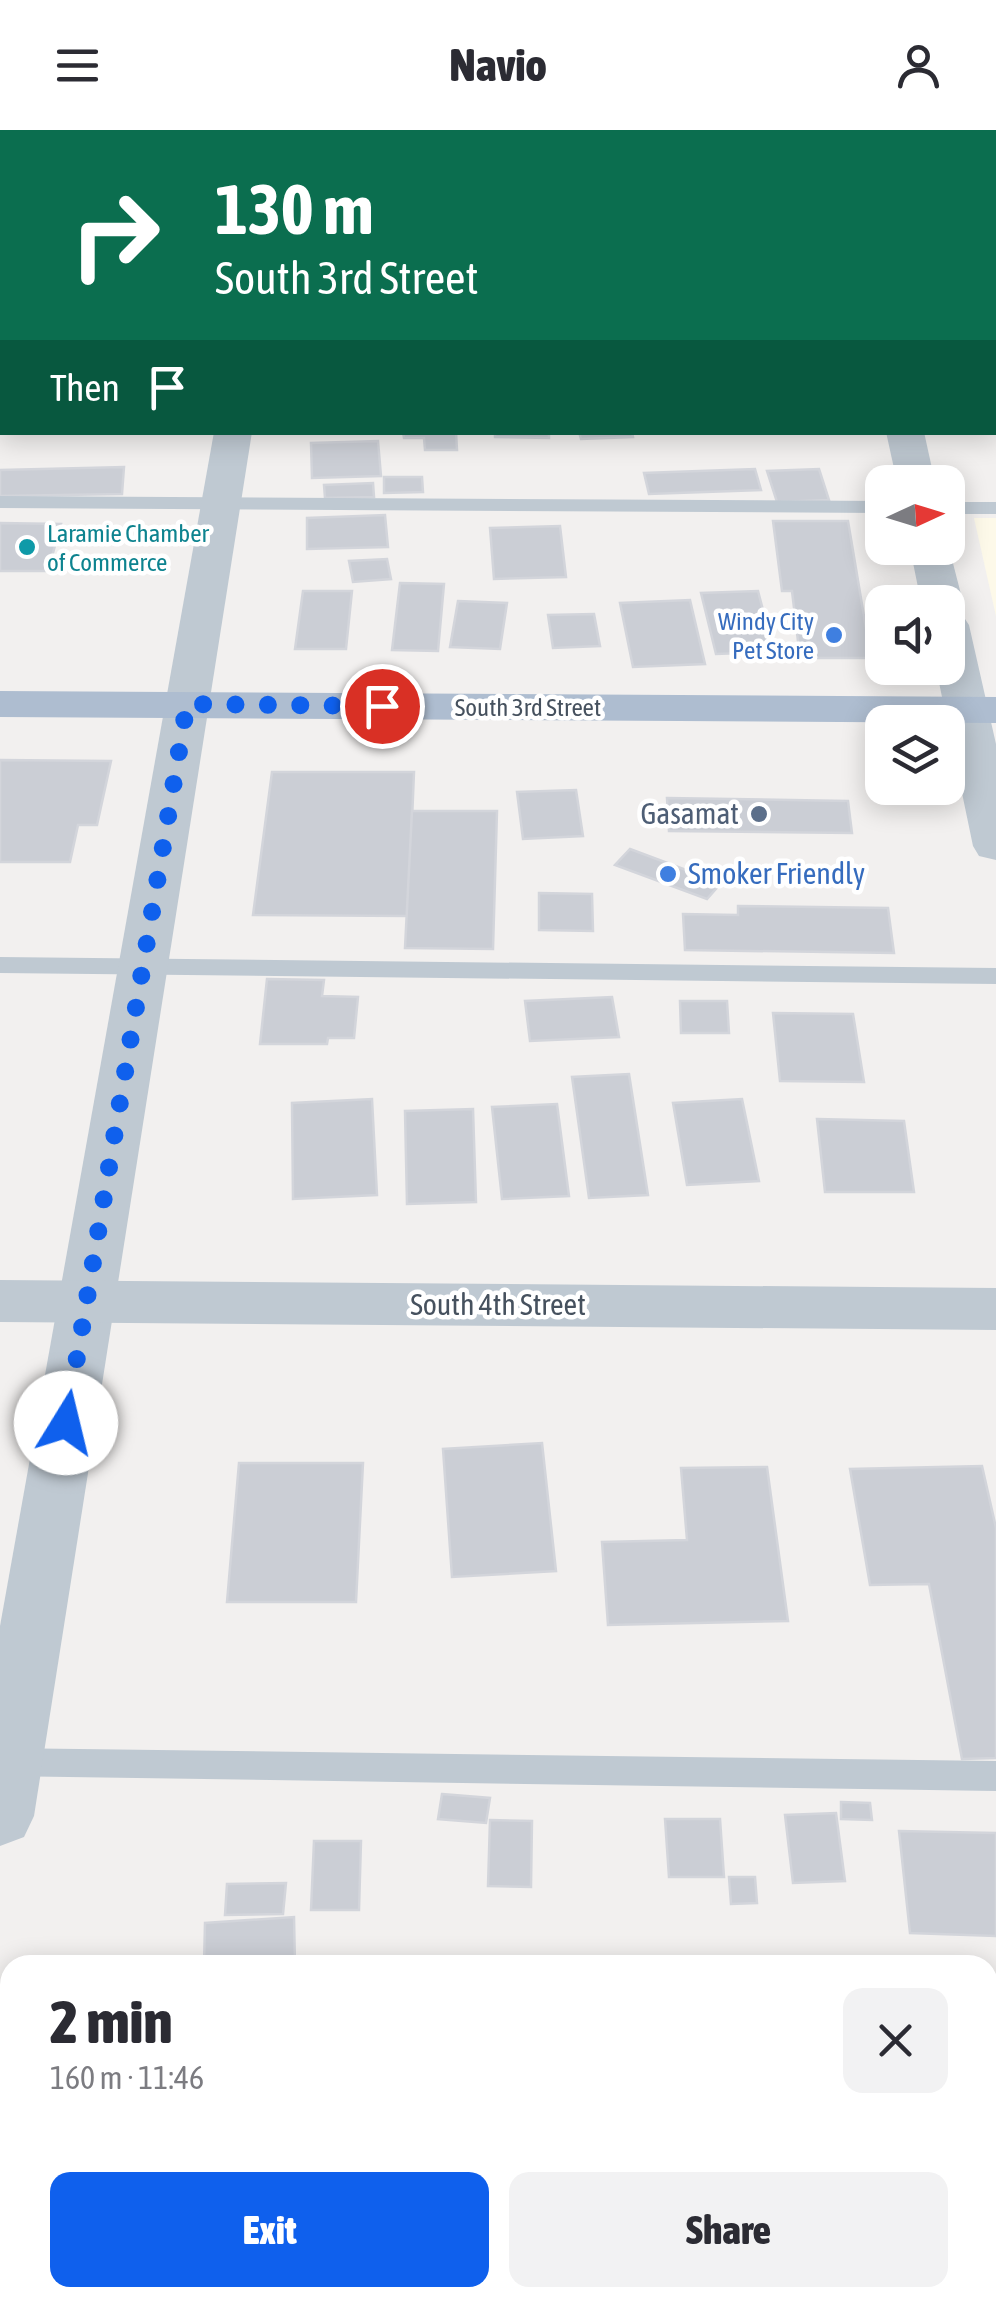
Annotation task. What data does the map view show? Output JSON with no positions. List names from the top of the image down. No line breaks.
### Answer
{"streets":{"main road":["South 3rd Street"],"street":["South 4th Street"]},"places":["Laramie Chamber of Commerce","Windy City Pet Store","Gasamat","Smoker Friendly"],"north":"right","page":{"header":"Navio","turn":["130 m","South 3rd Street"],"then":"Then","heading":["2 min","160 m · 11:46"],"buttons":["Exit","Share"]}}
